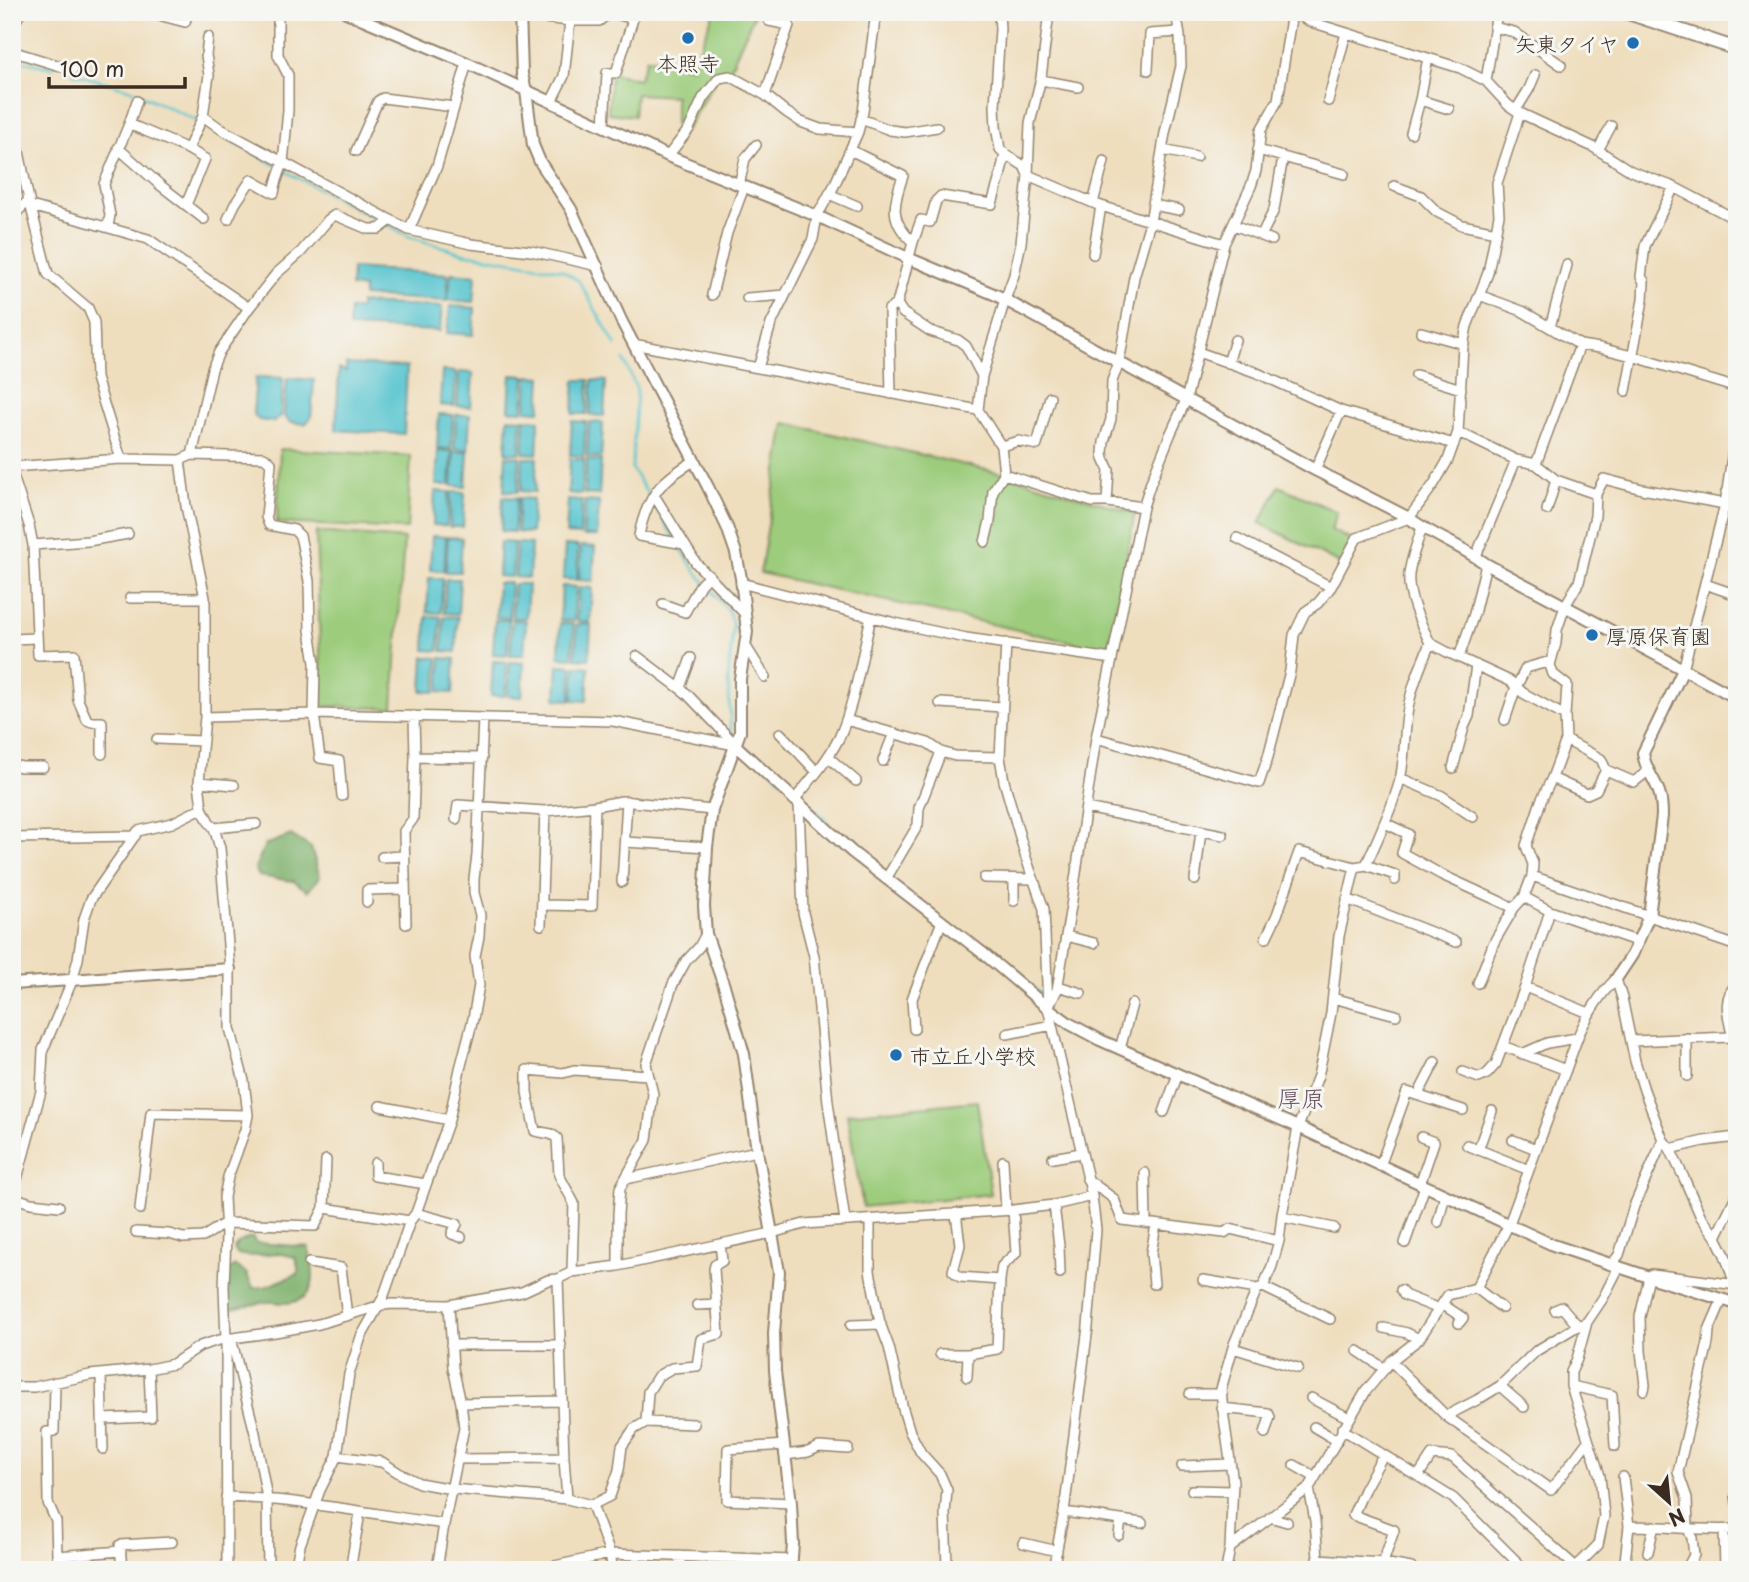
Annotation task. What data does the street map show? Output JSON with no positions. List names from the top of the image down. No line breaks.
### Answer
{"districts":["厚原"],"places":["本照寺","矢東タイヤ","厚原保育園","市立丘小学校"],"scale_bar":"100 m","north":"bottom right"}
